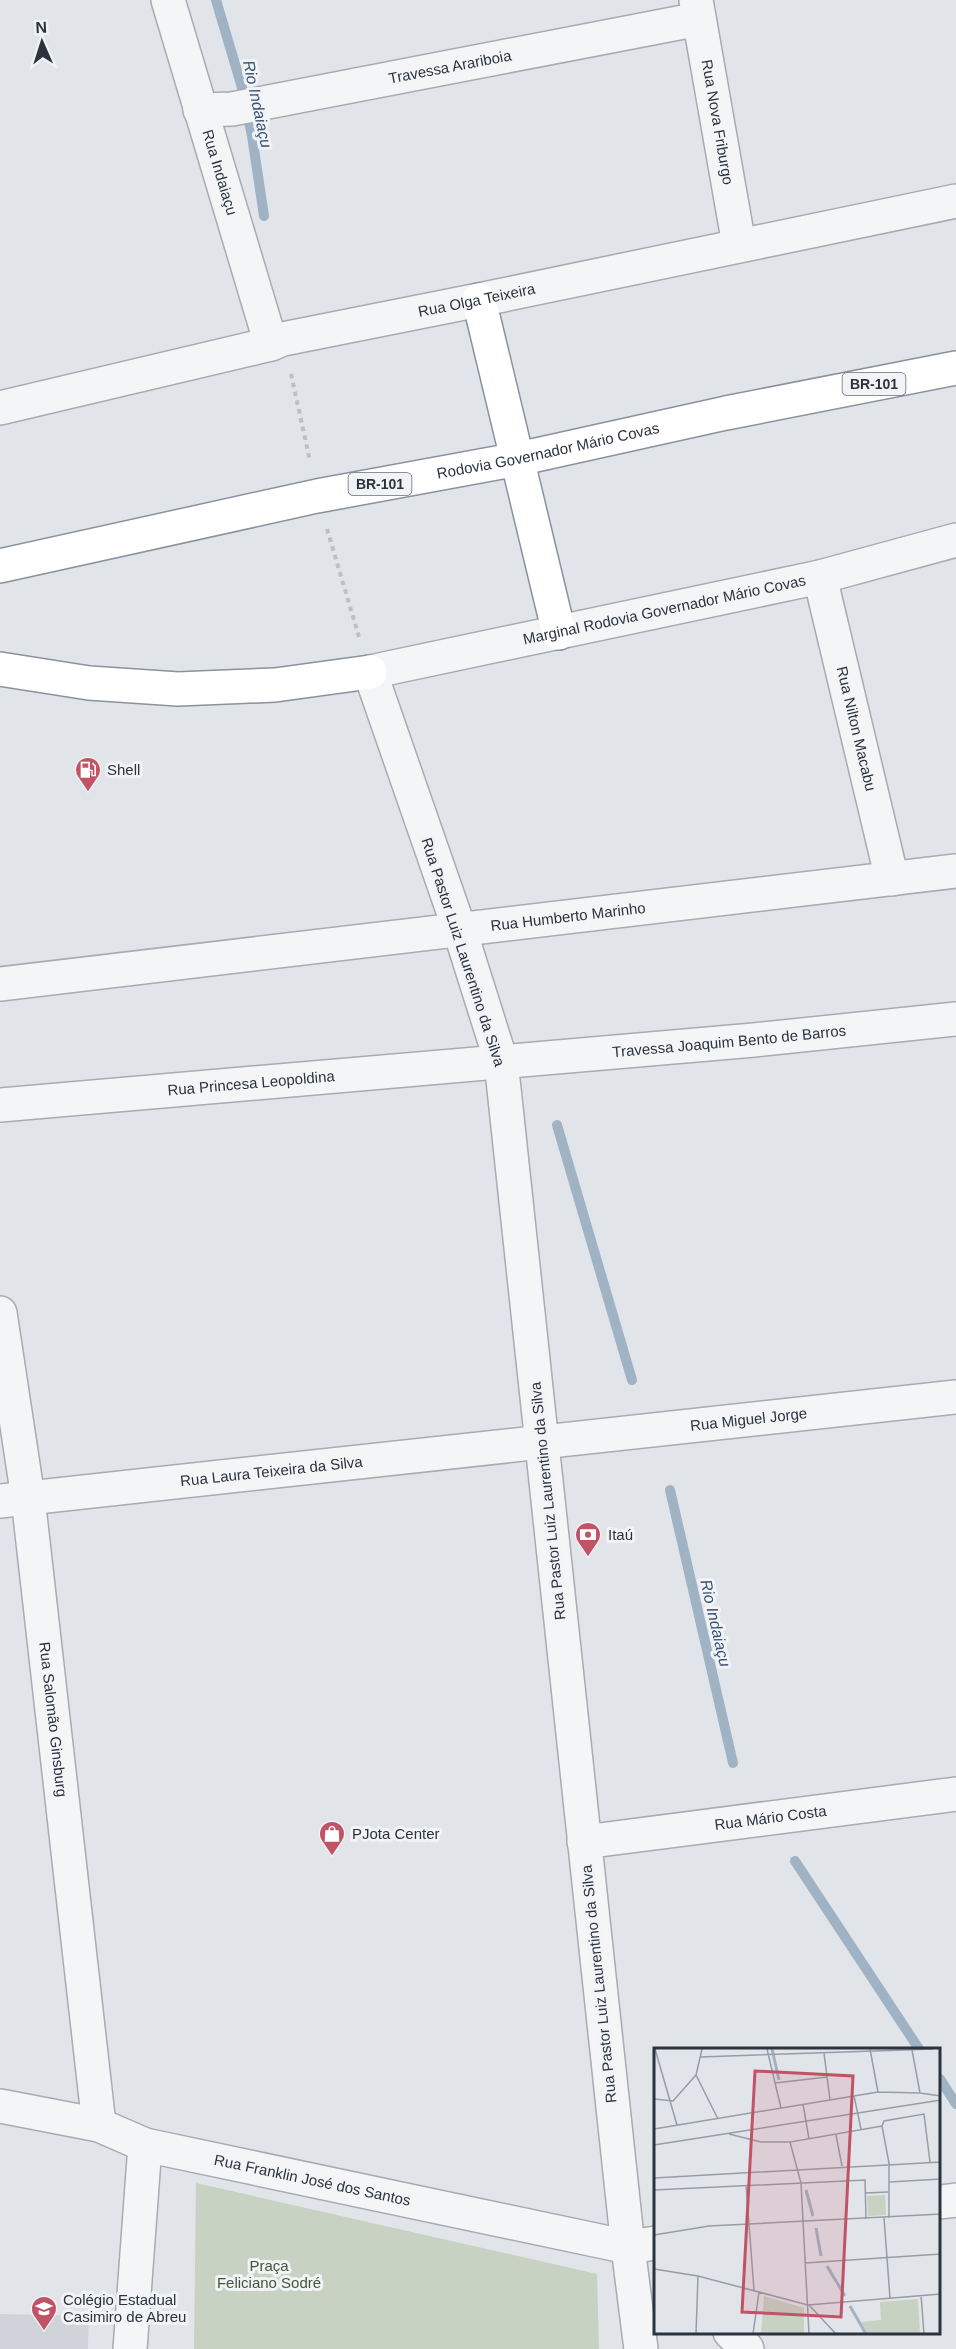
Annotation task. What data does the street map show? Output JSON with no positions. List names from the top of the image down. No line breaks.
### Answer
{"streets":{"highway":["BR-101","Rodovia Governador Mário Covas"],"street":["Travessa Arariboia","Rua Nova Friburgo","Rua Indaiaçu","Rua Olga Teixeira","Marginal Rodovia Governador Mário Covas","Rua Nilton Macabu","Rua Humberto Marinho","Rua Pastor Luiz Laurentino da Silva","Travessa Joaquim Bento de Barros","Rua Princesa Leopoldina","Rua Miguel Jorge","Rua Laura Teixeira da Silva","Rua Salomão Ginsburg","Rua Mário Costa","Rua Franklin José dos Santos"]},"crossings":[["Travessa Arariboia","Rua Nova Friburgo"],["Travessa Arariboia","Rua Indaiaçu"],["Rua Nova Friburgo","Rua Olga Teixeira"],["Rua Indaiaçu","Rua Olga Teixeira"],["Marginal Rodovia Governador Mário Covas","Rua Nilton Macabu"],["Marginal Rodovia Governador Mário Covas","Rua Pastor Luiz Laurentino da Silva"],["Rua Nilton Macabu","Rua Humberto Marinho"],["Rua Humberto Marinho","Rua Pastor Luiz Laurentino da Silva"],["Rua Pastor Luiz Laurentino da Silva","Travessa Joaquim Bento de Barros"],["Rua Pastor Luiz Laurentino da Silva","Rua Princesa Leopoldina"],["Rua Pastor Luiz Laurentino da Silva","Rua Miguel Jorge"],["Rua Pastor Luiz Laurentino da Silva","Rua Laura Teixeira da Silva"],["Rua Pastor Luiz Laurentino da Silva","Rua Mário Costa"],["Rua Pastor Luiz Laurentino da Silva","Rua Franklin José dos Santos"],["Travessa Joaquim Bento de Barros","Rua Princesa Leopoldina"],["Rua Miguel Jorge","Rua Laura Teixeira da Silva"],["Rua Laura Teixeira da Silva","Rua Salomão Ginsburg"],["Rua Salomão Ginsburg","Rua Franklin José dos Santos"]],"water":["Rio Indaiaçu"],"parks":["Praça Feliciano Sodré"],"places":{"fuel station":["Shell"],"bank":["Itaú"],"shop":["PJota Center"],"school or university":["Colégio Estadual Casimiro de Abreu"]},"north":"top"}
